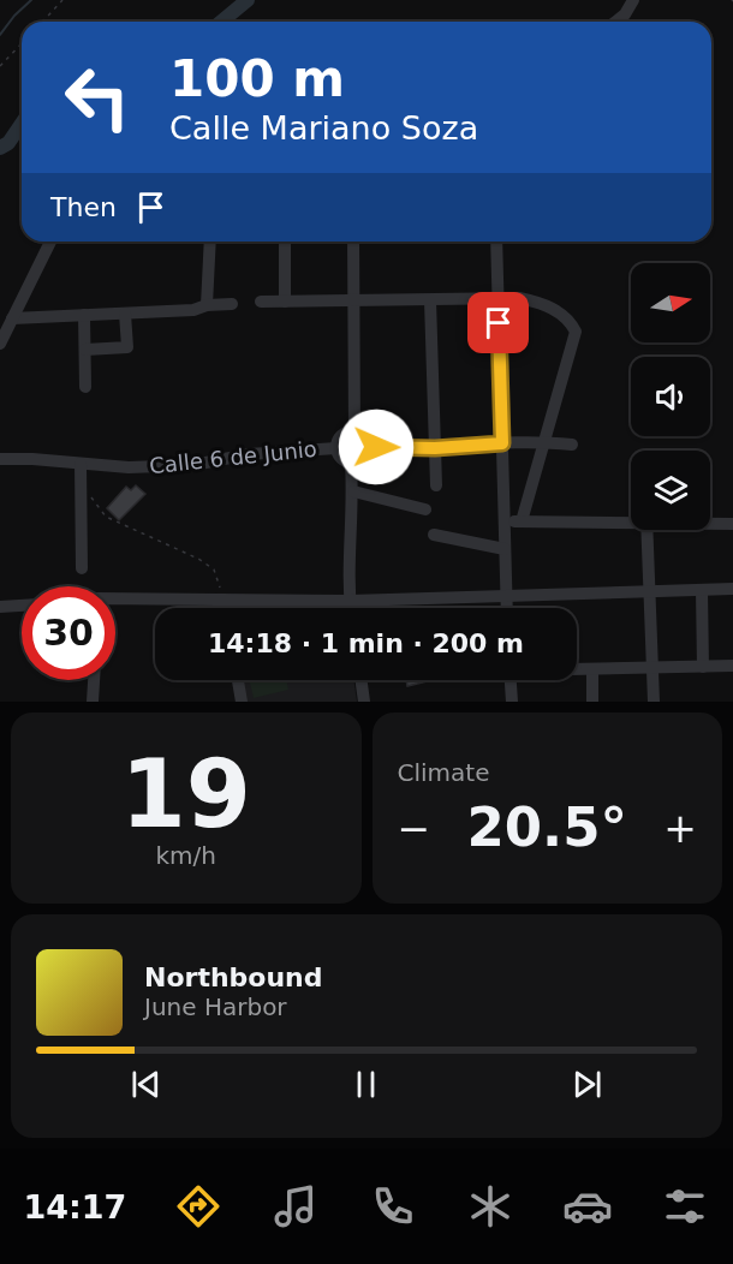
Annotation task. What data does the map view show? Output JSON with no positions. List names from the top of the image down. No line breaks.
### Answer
{"streets":{"street":["Calle 6 de Junio"]},"north":"right","page":{"turn":["100 m","Calle Mariano Soza"],"then":"Then","limit":"30","trip":"14:18 · 1 min · 200 m","tile":[["19","km/h"],"Climate"],"heat":["−","20.5°","+"],"song":["Northbound","June Harbor"],"tabs":"14:17"}}
